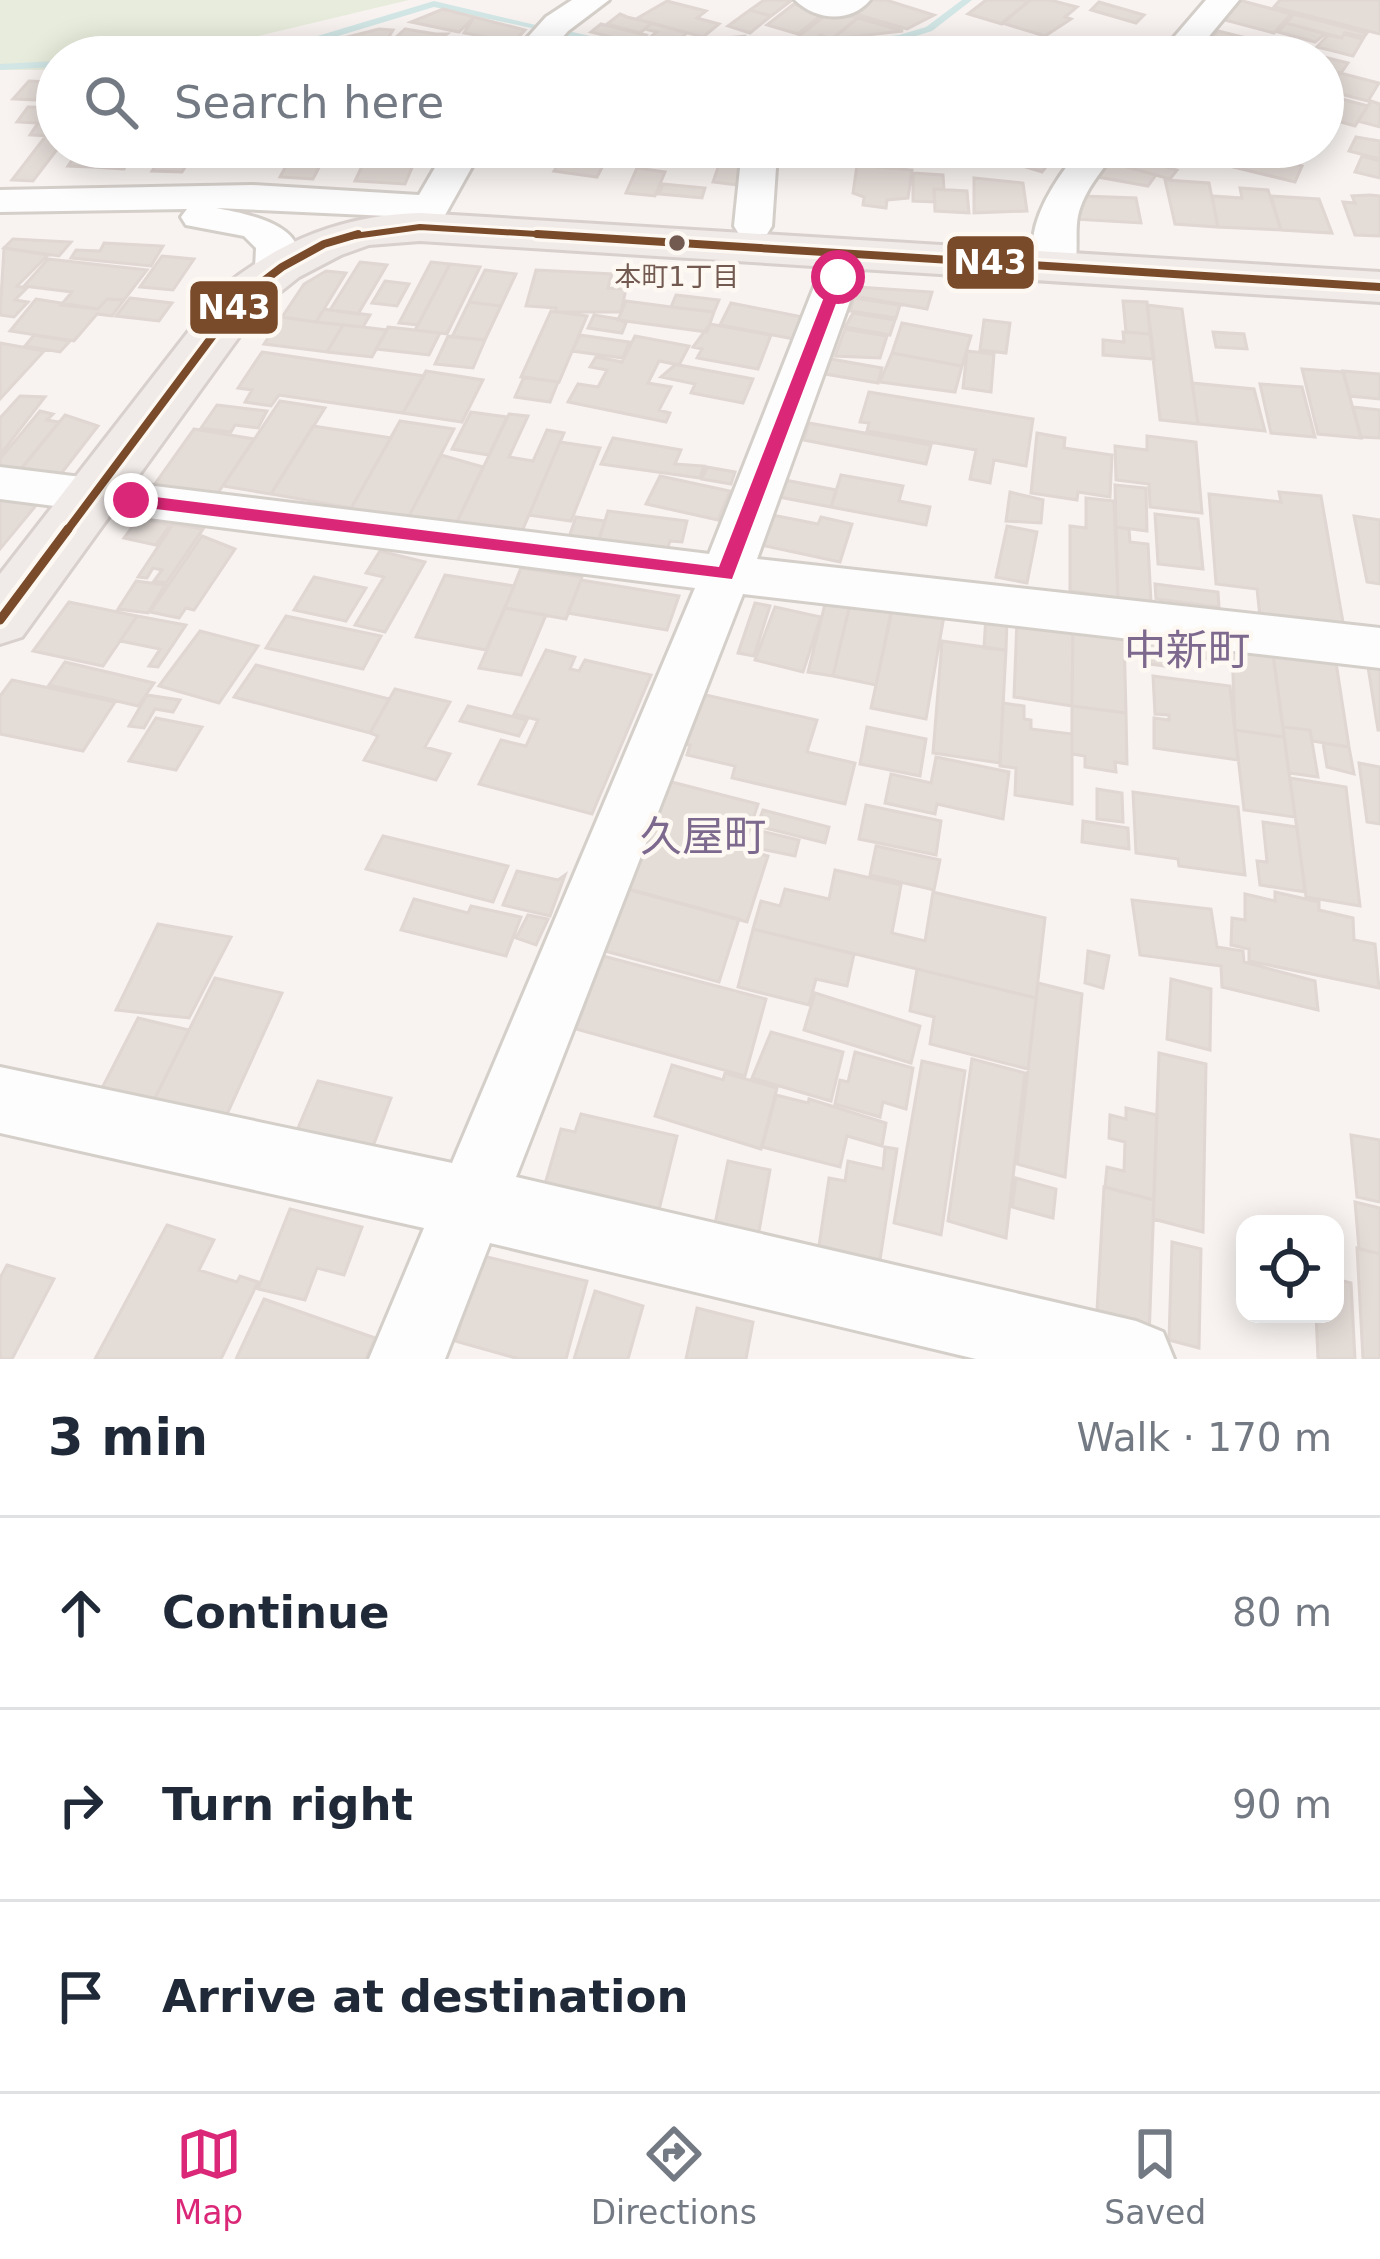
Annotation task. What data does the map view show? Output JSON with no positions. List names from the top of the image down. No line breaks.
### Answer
{"districts":["中新町","久屋町"],"places":["本町1丁目"],"lines":["transit line N43"],"page":{"search":"Search here","heading":["3 min","Walk · 170 m"],"list":[["Continue","80 m"],["Turn right","90 m"],"Arrive at destination"],"nav":["Map","Directions","Saved"]}}
